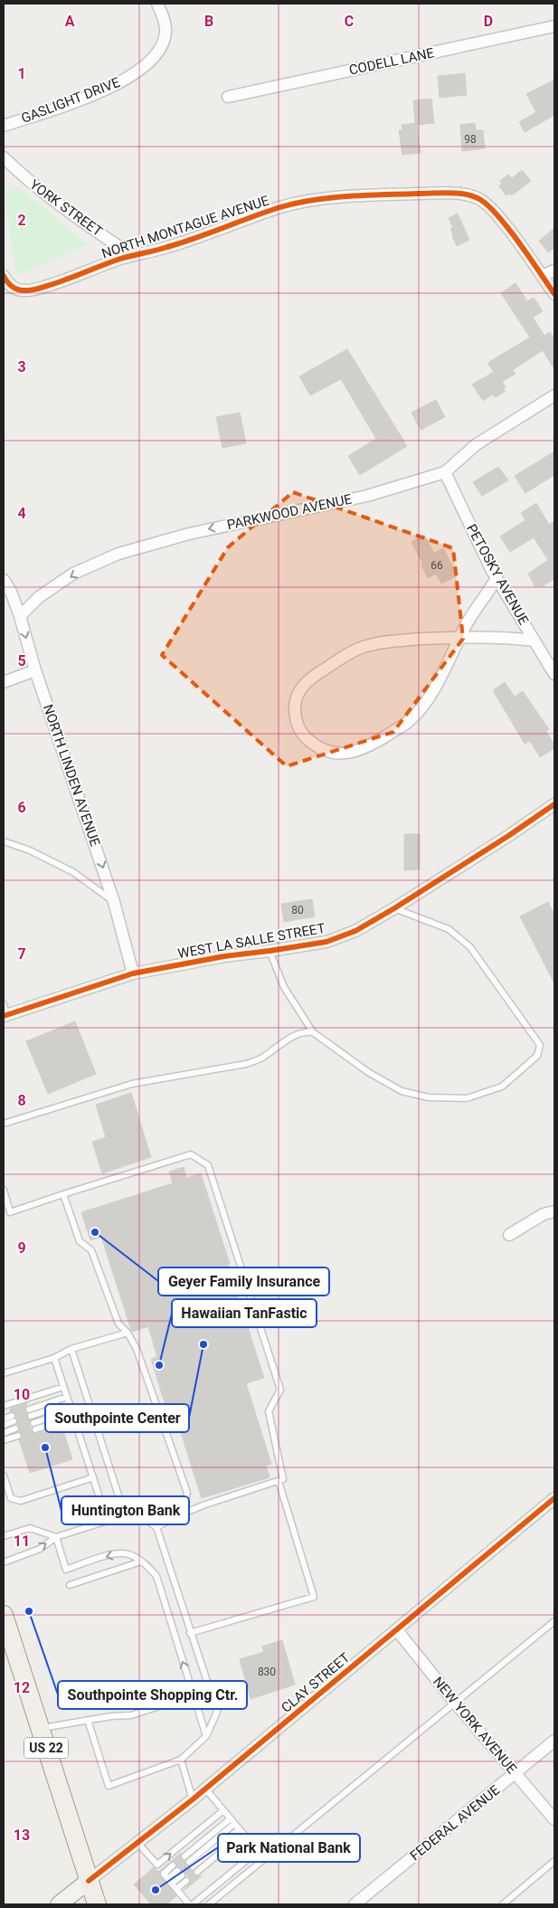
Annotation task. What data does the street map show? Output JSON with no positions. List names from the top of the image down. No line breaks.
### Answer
{"streets":{"main road":["US 22"],"street":["CODELL LANE","GASLIGHT DRIVE","YORK STREET","NORTH MONTAGUE AVENUE","PARKWOOD AVENUE","PETOSKY AVENUE","NORTH LINDEN AVENUE","WEST LA SALLE STREET","CLAY STREET","NEW YORK AVENUE","FEDERAL AVENUE"]},"crossings":[["YORK STREET","NORTH MONTAGUE AVENUE"],["PARKWOOD AVENUE","PETOSKY AVENUE"],["PARKWOOD AVENUE","NORTH LINDEN AVENUE"],["NORTH LINDEN AVENUE","WEST LA SALLE STREET"],["CLAY STREET","NEW YORK AVENUE"],["CLAY STREET","US 22"],["NEW YORK AVENUE","FEDERAL AVENUE"]],"one_way":["PARKWOOD AVENUE","NORTH LINDEN AVENUE"],"places":["Geyer Family Insurance","Southpointe Center","Hawaiian TanFastic","Huntington Bank","Southpointe Shopping Ctr.","Park National Bank"],"house_numbers":["98","66","80","830"],"grid":{"columns":["A","B","C","D"],"rows":["1","2","3","4","5","6","7","8","9","10","11","12","13"]}}
